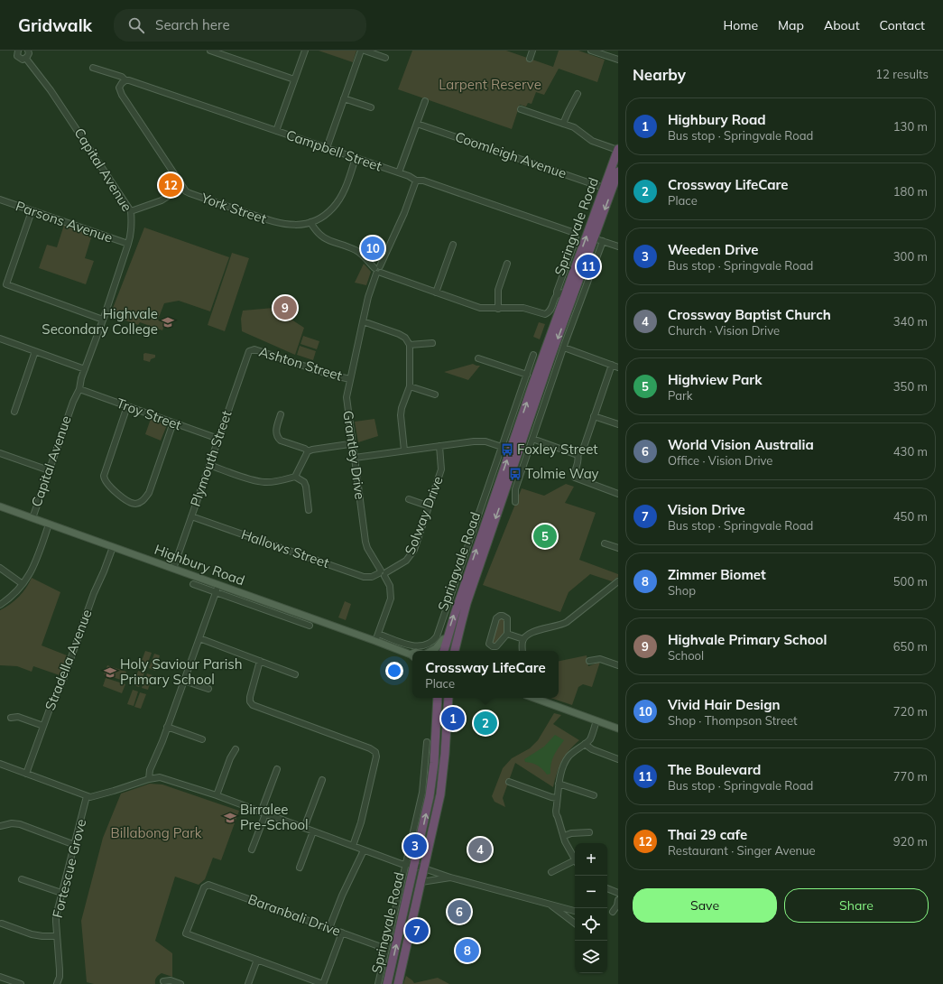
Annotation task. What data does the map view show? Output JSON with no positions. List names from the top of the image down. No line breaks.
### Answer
{"streets":{"highway":["Springvale Road"],"main road":["Highbury Road"],"street":["Campbell Street","Coomleigh Avenue","Capital Avenue","York Street","Parsons Avenue","Ashton Street","Troy Street","Grantley Drive","Plymouth Street","Solway Drive","Hallows Street","Stradella Avenue","Fortescue Grove","Baranbali Drive"]},"crossings":[["Campbell Street","York Street"],["Campbell Street","Springvale Road"],["Campbell Street","Grantley Drive"],["Coomleigh Avenue","Springvale Road"],["Capital Avenue","Parsons Avenue"],["Capital Avenue","Troy Street"],["Capital Avenue","Highbury Road"],["Springvale Road","Grantley Drive"],["Springvale Road","Baranbali Drive"],["Ashton Street","Grantley Drive"],["Ashton Street","Plymouth Street"],["Troy Street","Plymouth Street"],["Grantley Drive","Solway Drive"],["Grantley Drive","Hallows Street"],["Grantley Drive","Highbury Road"],["Plymouth Street","Hallows Street"],["Plymouth Street","Highbury Road"],["Solway Drive","Hallows Street"],["Highbury Road","Stradella Avenue"]],"parks":["Larpent Reserve","Billabong Park"],"places":{"school or university":["Highvale Secondary College","Holy Saviour Parish Primary School","Birralee Pre-School"],"bus stop":["Foxley Street","Tolmie Way"]},"page":{"header":"Gridwalk","search":"Search here","nav":["Home","Map","About","Contact"],"heading":["Nearby","12 results"],"list":[{"mark":"1","name":"Highbury Road","note":"Bus stop · Springvale Road","value":"130 m"},{"mark":"2","name":"Crossway LifeCare","note":"Place","value":"180 m"},{"mark":"3","name":"Weeden Drive","note":"Bus stop · Springvale Road","value":"300 m"},{"mark":"4","name":"Crossway Baptist Church","note":"Church · Vision Drive","value":"340 m"},{"mark":"5","name":"Highview Park","note":"Park","value":"350 m"},{"mark":"6","name":"World Vision Australia","note":"Office · Vision Drive","value":"430 m"},{"mark":"7","name":"Vision Drive","note":"Bus stop · Springvale Road","value":"450 m"},{"mark":"8","name":"Zimmer Biomet","note":"Shop","value":"500 m"},{"mark":"9","name":"Highvale Primary School","note":"School","value":"650 m"},{"mark":"10","name":"Vivid Hair Design","note":"Shop · Thompson Street","value":"720 m"},{"mark":"11","name":"The Boulevard","note":"Bus stop · Springvale Road","value":"770 m"},{"mark":"12","name":"Thai 29 cafe","note":"Restaurant · Singer Avenue","value":"920 m"}],"pins":["12","10","11","9","5","1","2","3","4","6","7","8"],"popup":["Crossway LifeCare","Place"],"map_buttons":["+","−"],"buttons":["Save","Share"]}}
